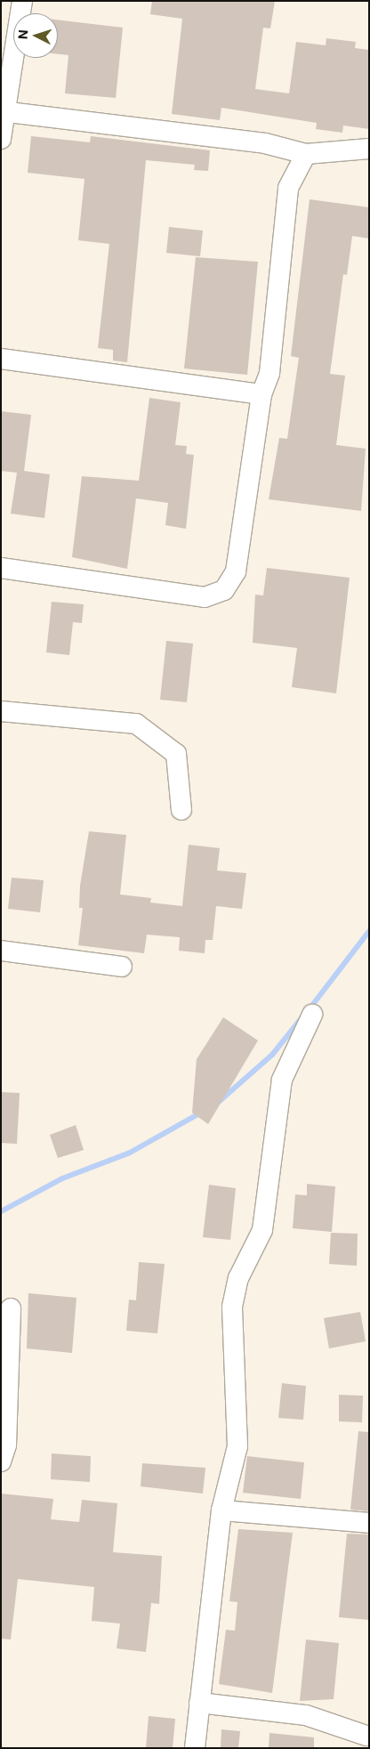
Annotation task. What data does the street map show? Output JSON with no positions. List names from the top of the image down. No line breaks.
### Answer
{"north":"left"}
